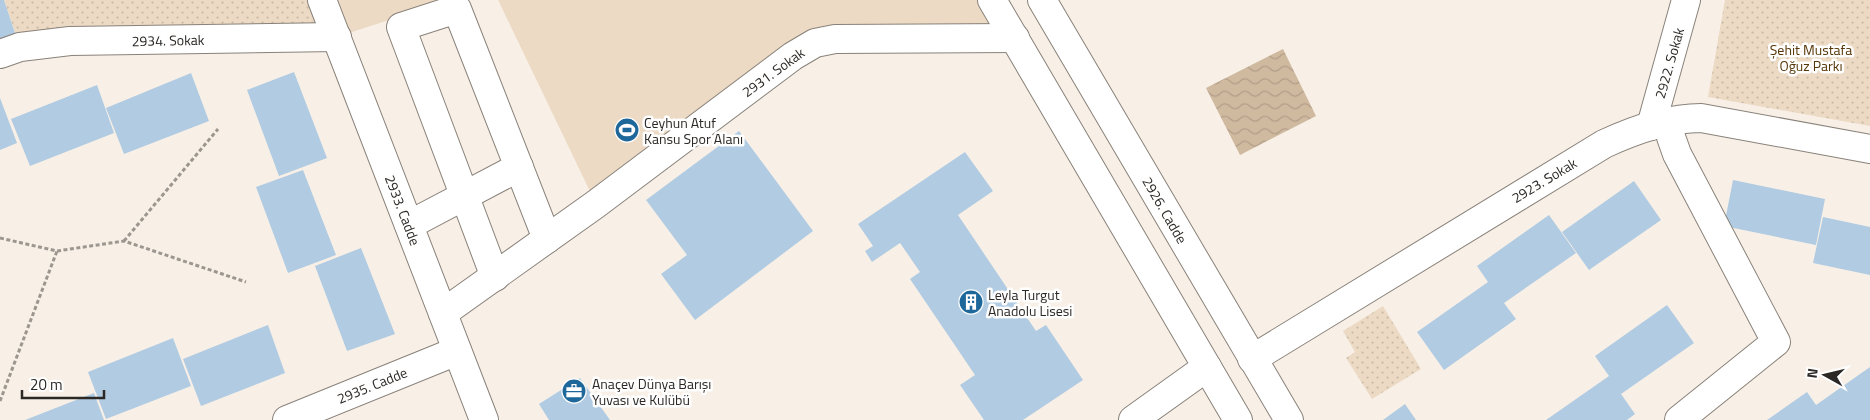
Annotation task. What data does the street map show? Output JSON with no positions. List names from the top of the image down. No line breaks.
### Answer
{"streets":{"street":["2934. Sokak","2922. Sokak","2931. Sokak","2923. Sokak","2933. Cadde","2926. Cadde","2935. Cadde"]},"crossings":[["2934. Sokak","2933. Cadde"],["2922. Sokak","2923. Sokak"],["2931. Sokak","2933. Cadde"],["2923. Sokak","2926. Cadde"],["2933. Cadde","2935. Cadde"]],"parks":["Şehit Mustafa Oğuz Parkı"],"places":{"sports":["Ceyhun Atuf Kansu Spor Alanı"],"building":["Leyla Turgut Anadolu Lisesi"],"office":["Anaçev Dünya Barışı Yuvası ve Kulübü"]},"scale_bar":"20 m","north":"left"}
